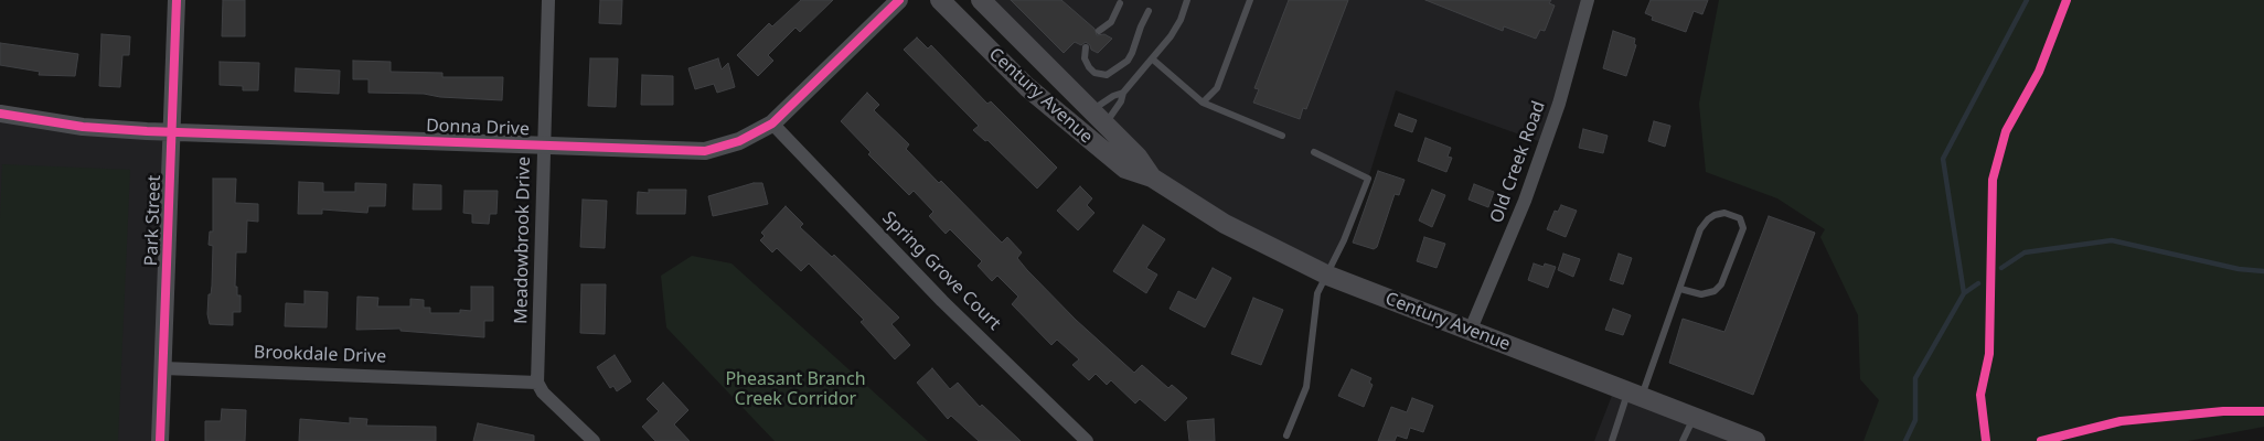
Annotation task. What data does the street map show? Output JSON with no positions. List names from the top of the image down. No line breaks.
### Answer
{"streets":{"main road":["Century Avenue"],"street":["Donna Drive","Old Creek Road","Park Street","Meadowbrook Drive","Spring Grove Court","Brookdale Drive"]},"crossings":[["Century Avenue","Old Creek Road"],["Donna Drive","Park Street"],["Donna Drive","Meadowbrook Drive"],["Donna Drive","Spring Grove Court"],["Park Street","Brookdale Drive"],["Meadowbrook Drive","Brookdale Drive"]],"parks":["Pheasant Branch Creek Corridor"]}
